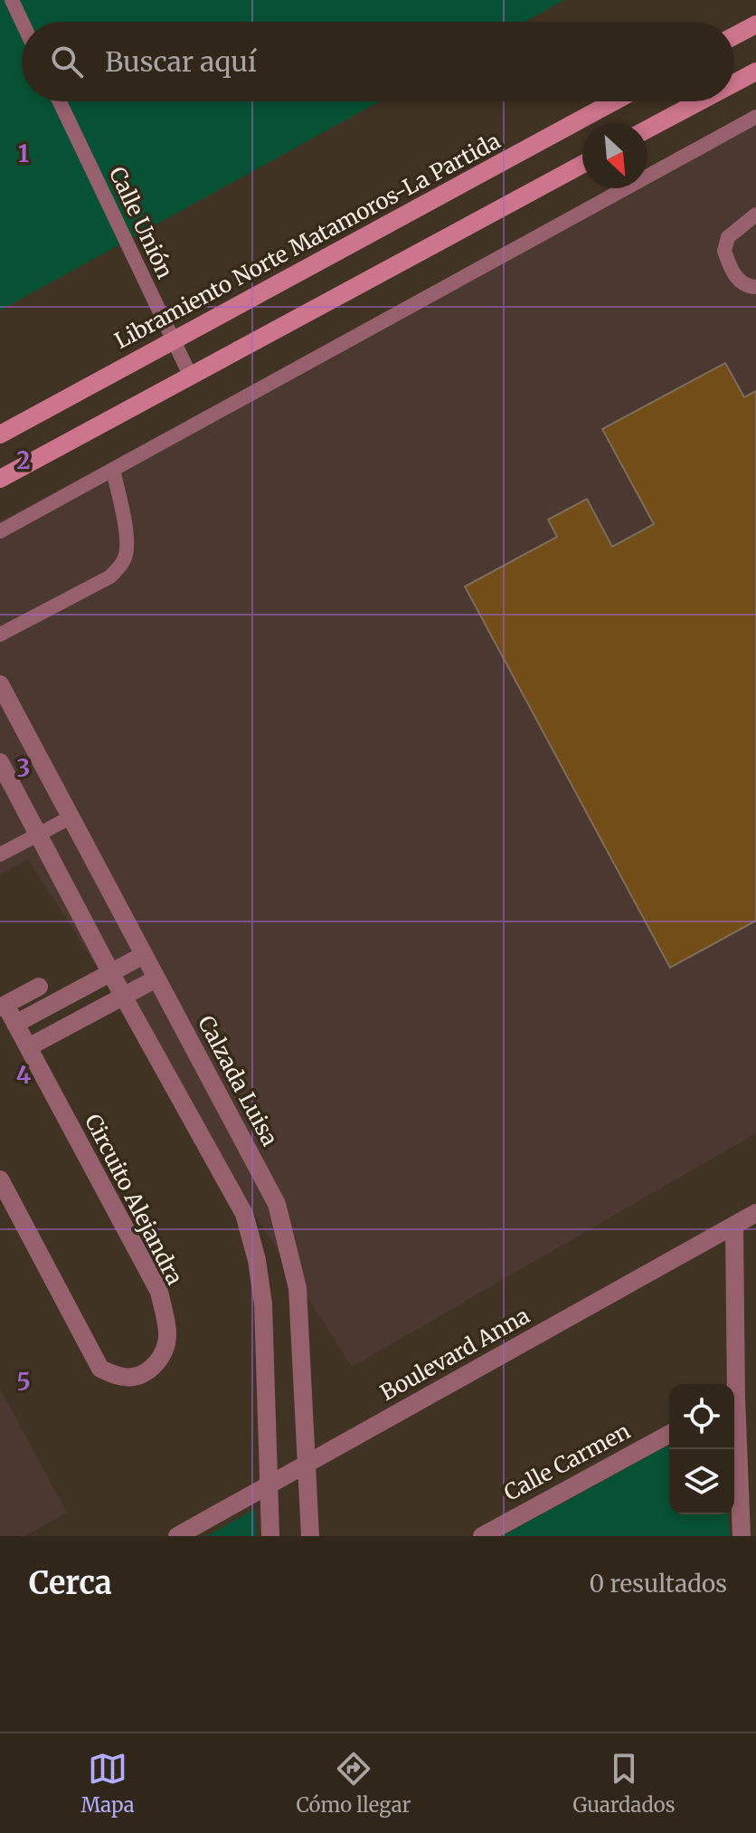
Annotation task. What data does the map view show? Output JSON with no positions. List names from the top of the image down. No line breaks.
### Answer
{"streets":{"main road":["Libramiento Norte Matamoros-La Partida"],"street":["Calzada Luisa","Circuito Alejandra","Boulevard Anna","Calle Carmen"],"lane":["Calle Unión"]},"crossings":[["Calle Unión","Libramiento Norte Matamoros-La Partida"],["Calzada Luisa","Boulevard Anna"]],"north":"bottom right","page":{"search":"Buscar aquí","heading":["Cerca","0 resultados"],"nav":["Mapa","Cómo llegar","Guardados"]},"grid":{"rows":["1","2","3","4","5"]}}
